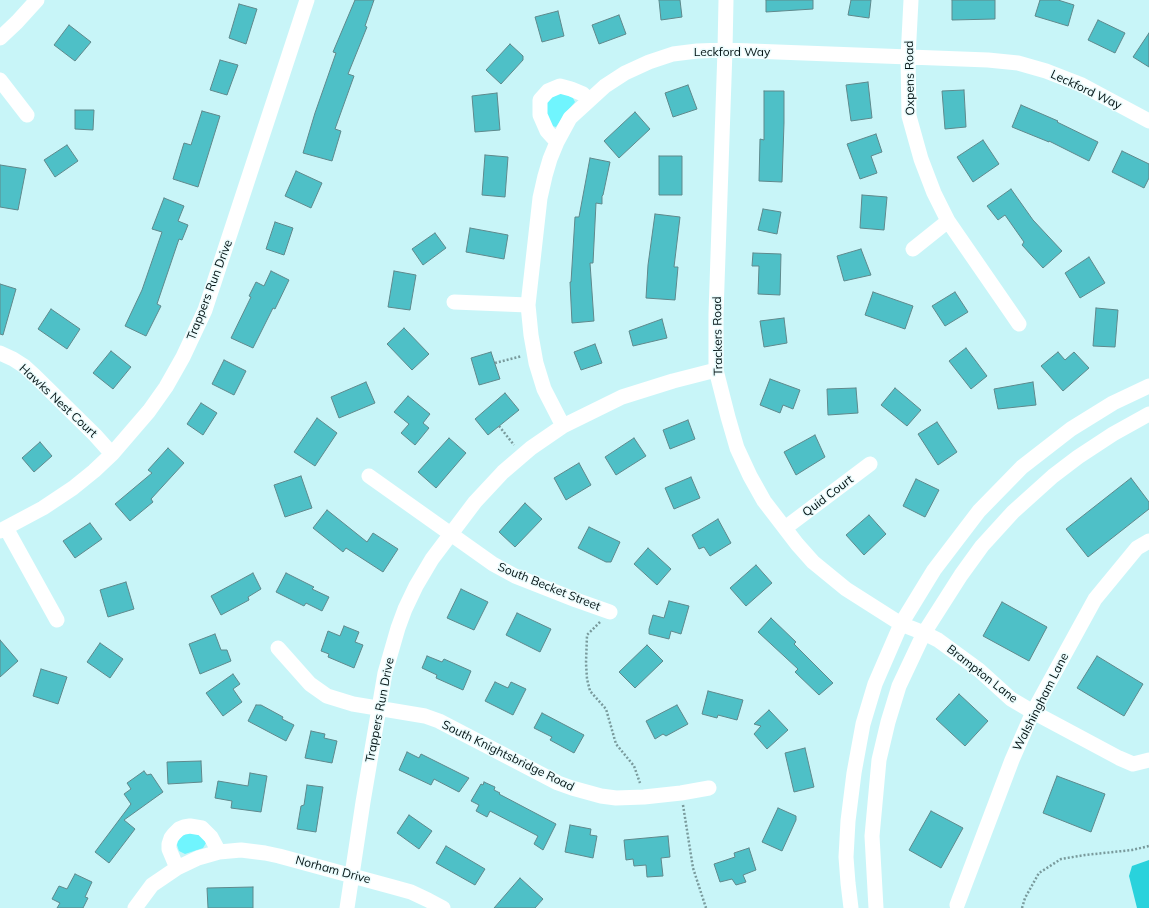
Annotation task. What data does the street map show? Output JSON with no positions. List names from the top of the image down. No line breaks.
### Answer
{"streets":{"street":["Leckford Way","Oxpens Road","Trappers Run Drive","Trackers Road","Hawks Nest Court","Quid Court","South Becket Street","Brampton Lane","Walshingham Lane","South Knightsbridge Road","Norham Drive"]},"crossings":[["Leckford Way","Oxpens Road"],["Leckford Way","Trappers Run Drive"],["Leckford Way","Trackers Road"],["Trappers Run Drive","Trackers Road"],["Trappers Run Drive","Hawks Nest Court"],["Trappers Run Drive","South Becket Street"],["Trappers Run Drive","South Knightsbridge Road"],["Trappers Run Drive","Norham Drive"],["Trackers Road","Quid Court"],["Trackers Road","Brampton Lane"],["Brampton Lane","Walshingham Lane"]]}
